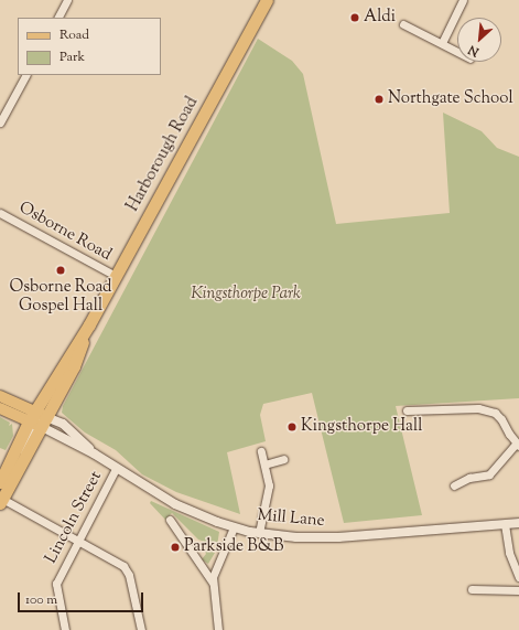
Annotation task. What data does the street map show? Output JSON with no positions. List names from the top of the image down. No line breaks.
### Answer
{"streets":{"highway":["Harborough Road"],"street":["Osborne Road","Lincoln Street","Mill Lane"]},"crossings":[["Harborough Road","Osborne Road"],["Harborough Road","Mill Lane"],["Lincoln Street","Mill Lane"]],"parks":["Kingsthorpe Park"],"places":["Aldi","Northgate School","Osborne Road Gospel Hall","Kingsthorpe Hall","Parkside B&B"],"legend":["Road","Park"],"scale_bar":"100 m","north":"bottom left"}
